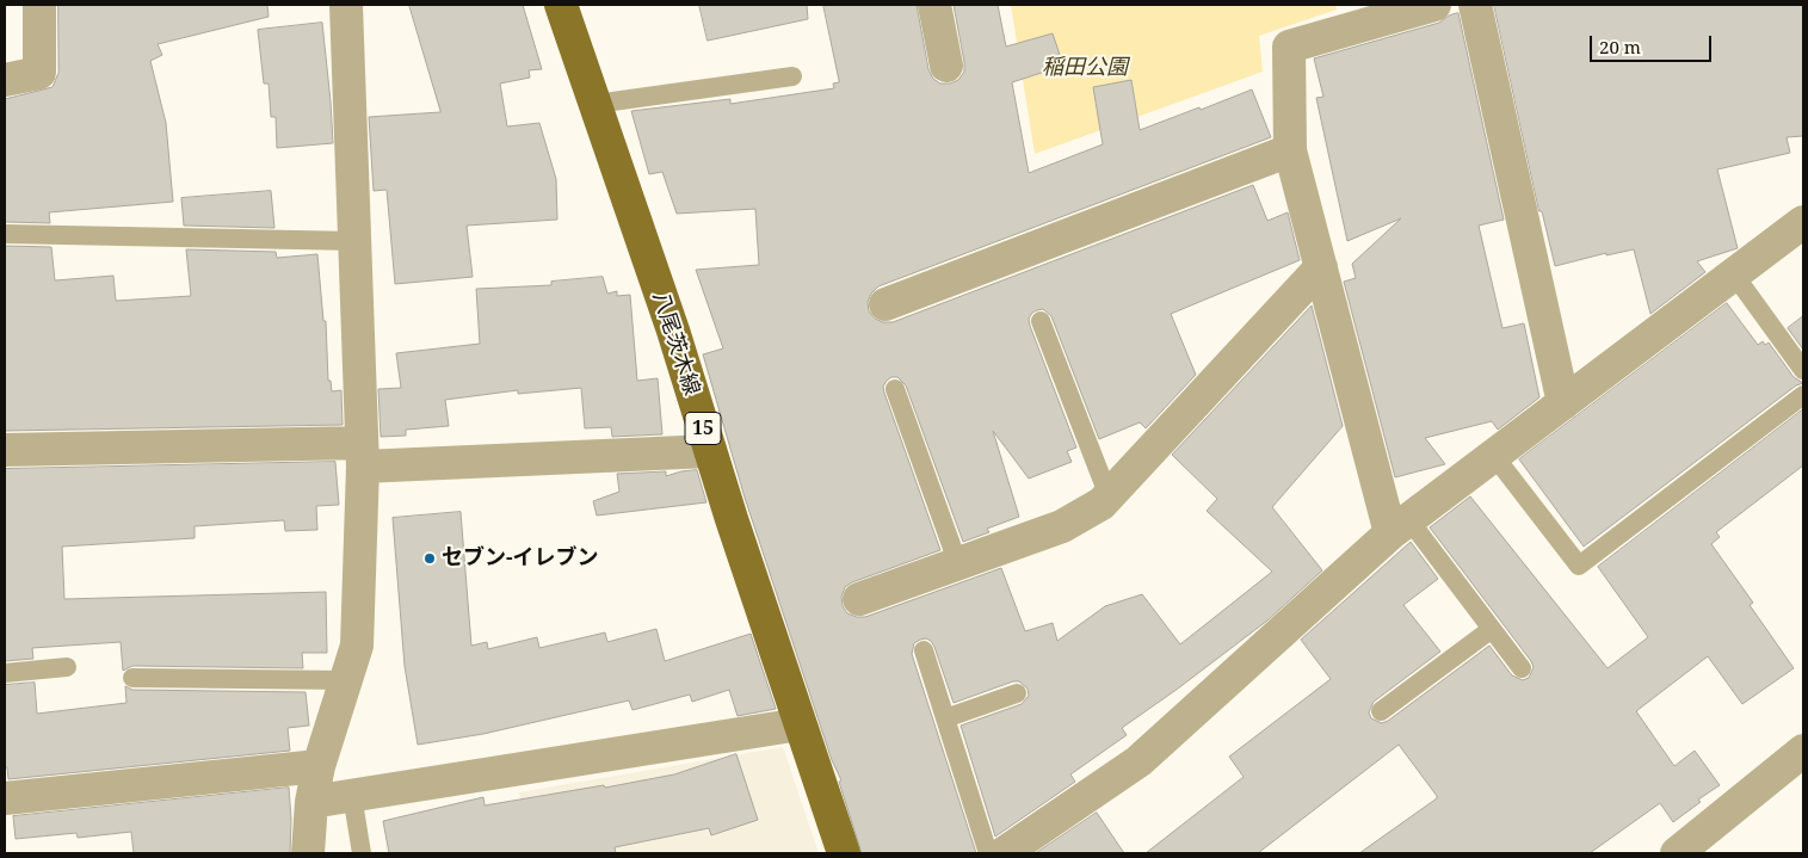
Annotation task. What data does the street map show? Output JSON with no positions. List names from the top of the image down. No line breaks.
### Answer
{"streets":{"main road":["八尾茨木線","15"]},"parks":["稲田公園"],"places":["セブン-イレブン"],"scale_bar":"20 m"}
